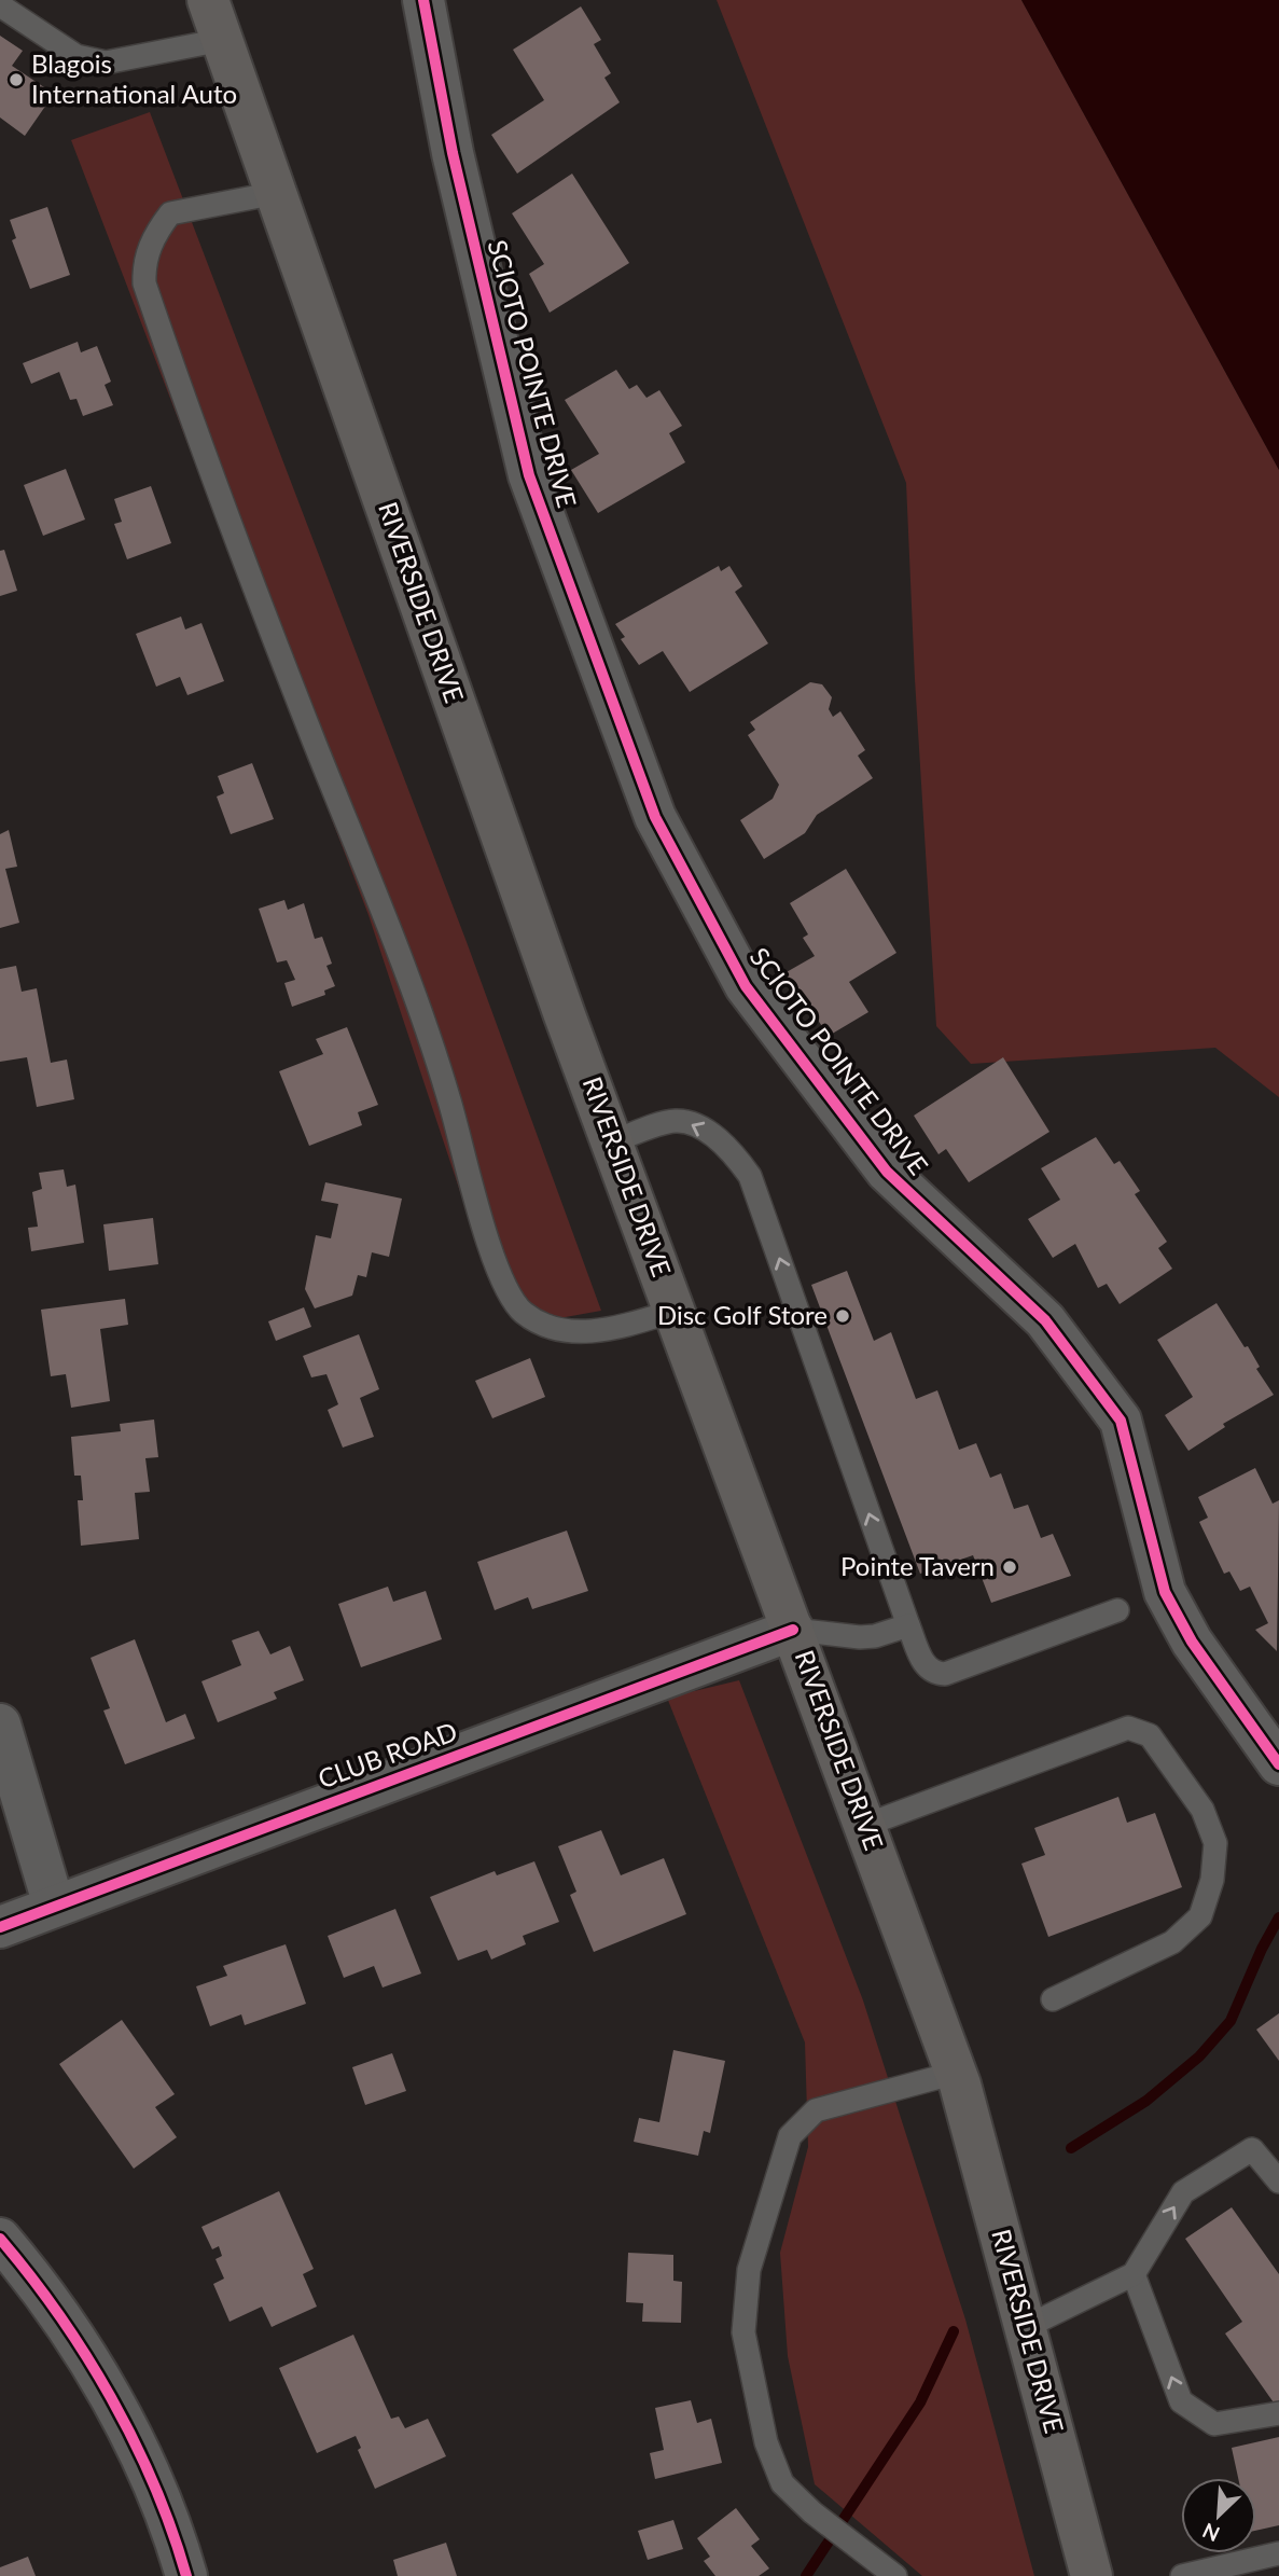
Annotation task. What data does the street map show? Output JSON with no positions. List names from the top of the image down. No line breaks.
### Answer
{"streets":{"main road":["RIVERSIDE DRIVE"],"street":["SCIOTO POINTE DRIVE","CLUB ROAD"]},"crossings":[["RIVERSIDE DRIVE","CLUB ROAD"]],"places":["Blagois International Auto","Disc Golf Store","Pointe Tavern"],"north":"bottom left"}
